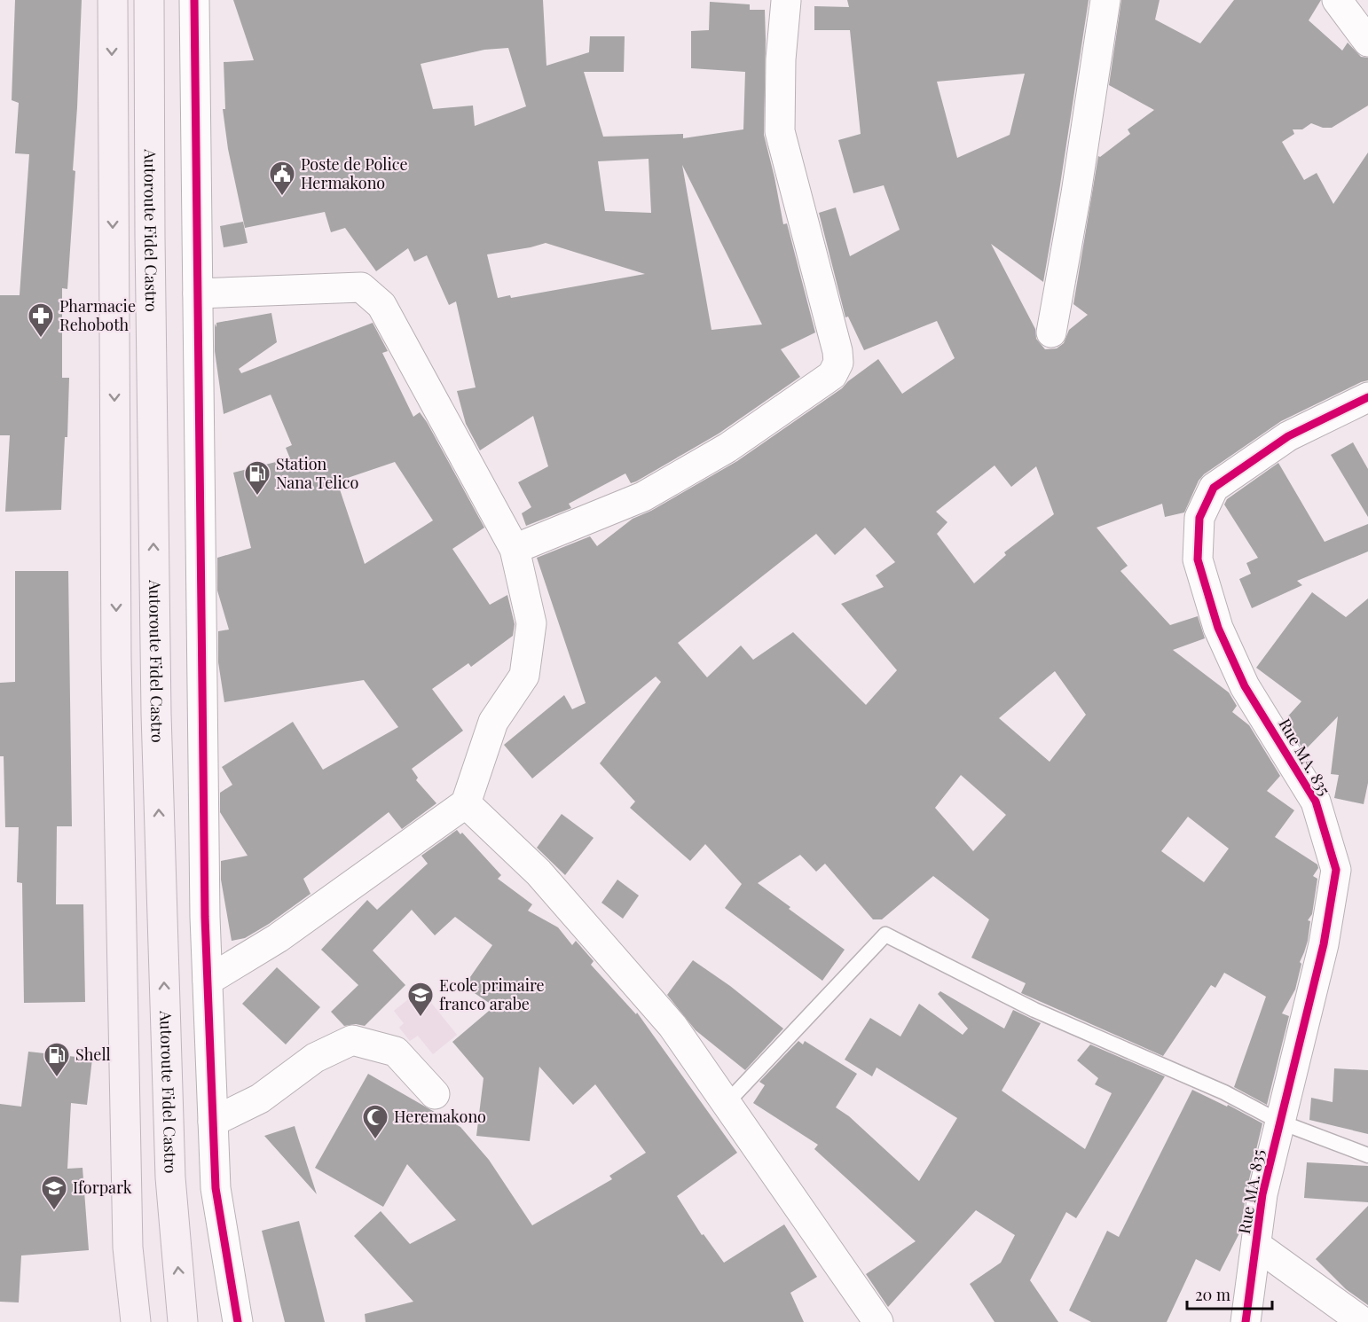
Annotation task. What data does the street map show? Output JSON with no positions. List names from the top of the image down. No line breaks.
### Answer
{"streets":{"highway":["Autoroute Fidel Castro"],"street":["Rue MA. 835"]},"places":{"public building":["Poste de Police Hermakono"],"pharmacy":["Pharmacie Rehoboth"],"fuel station":["Station Nana Telico","Shell"],"school or university":["Ecole primaire franco arabe","Iforpark"],"mosque":["Heremakono"]},"scale_bar":"20 m"}
